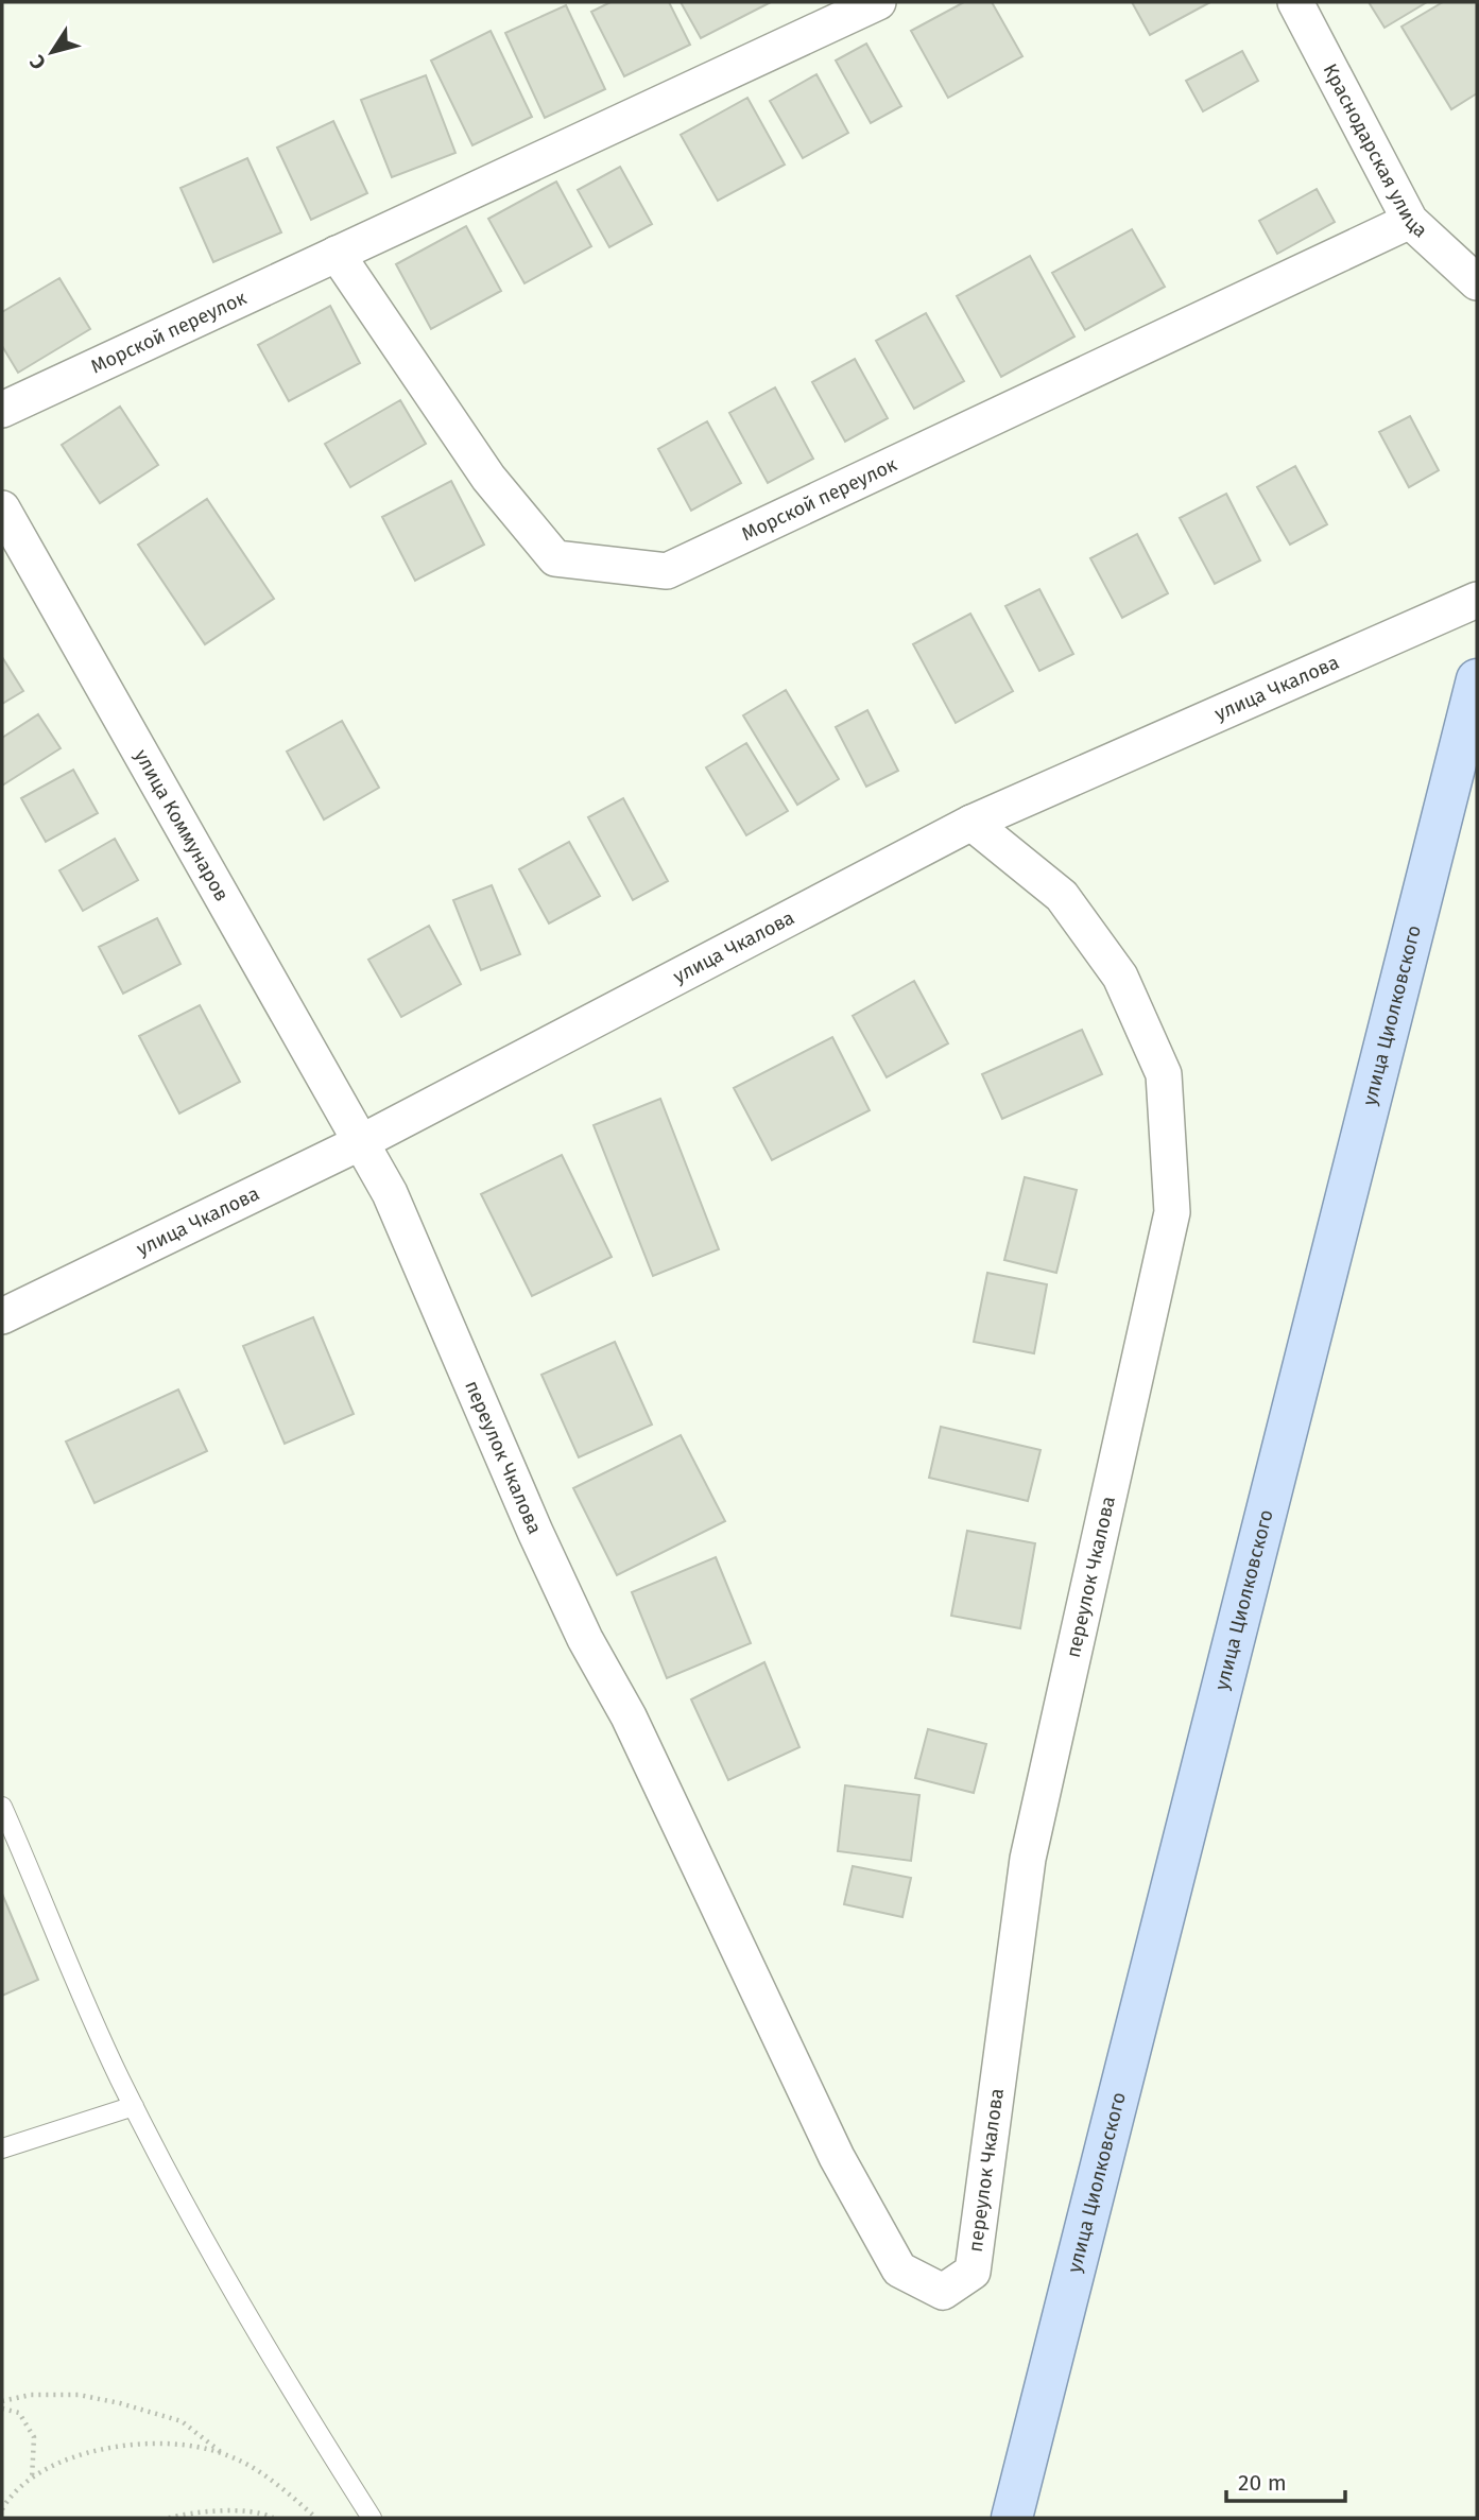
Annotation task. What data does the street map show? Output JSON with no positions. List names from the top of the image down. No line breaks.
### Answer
{"streets":{"main road":["улица Циолковского"],"street":["Краснодарская улица","Морской переулок","улица Чкалова","улица Коммунаров","переулок Чкалова"]},"crossings":[["Краснодарская улица","Морской переулок"],["улица Чкалова","улица Коммунаров"],["улица Чкалова","переулок Чкалова"],["улица Коммунаров","переулок Чкалова"]],"scale_bar":"20 m","north":"bottom left"}
